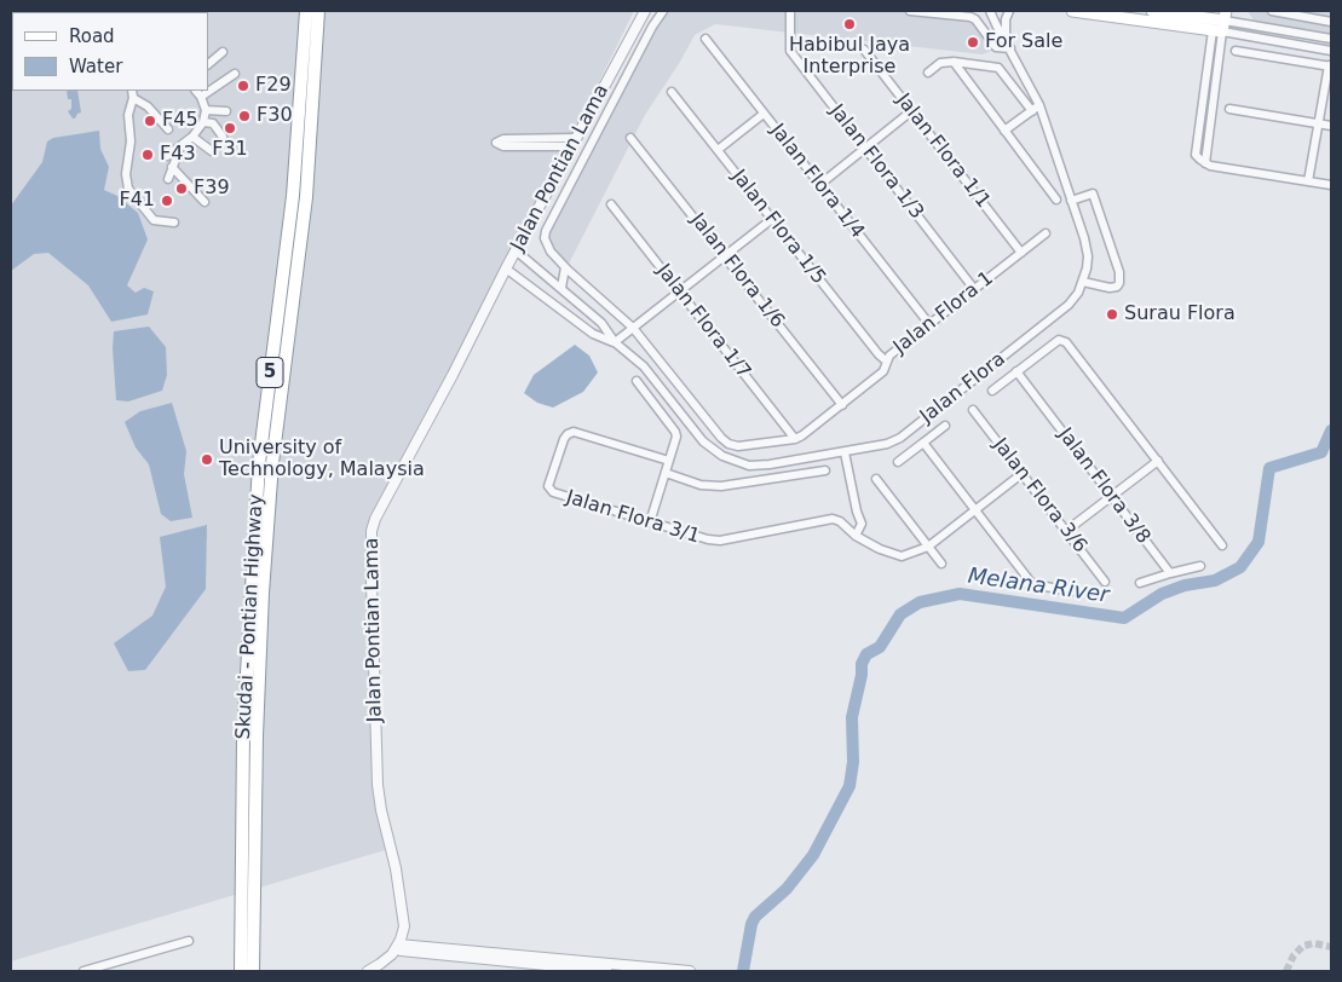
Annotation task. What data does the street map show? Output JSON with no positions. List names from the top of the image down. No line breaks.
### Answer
{"streets":{"highway":["5","Skudai - Pontian Highway"],"street":["Jalan Flora 1/1","Jalan Flora 1/3","Jalan Pontian Lama","Jalan Flora 1/4","Jalan Flora 1/5","Jalan Flora 1/6","Jalan Flora 1","Jalan Flora 1/7","Jalan Flora","Jalan Flora 3/8","Jalan Flora 3/6","Jalan Flora 3/1"]},"crossings":[["Jalan Flora 1/1","Jalan Flora 1"],["Jalan Flora 1/3","Jalan Flora 1"],["Jalan Pontian Lama","Jalan Flora"],["Jalan Flora 1/4","Jalan Flora 1"],["Jalan Flora 1/5","Jalan Flora 1"],["Jalan Flora 1/6","Jalan Flora 1"],["Jalan Flora 1","Jalan Flora 1/7"],["Jalan Flora 3/6","Jalan Flora 3/1"]],"water":["Melana River"],"places":["Habibul Jaya Interprise","For Sale","F29","F30","F45","F31","F43","F39","F41","Surau Flora","University of Technology, Malaysia"],"legend":["Road","Water"]}
